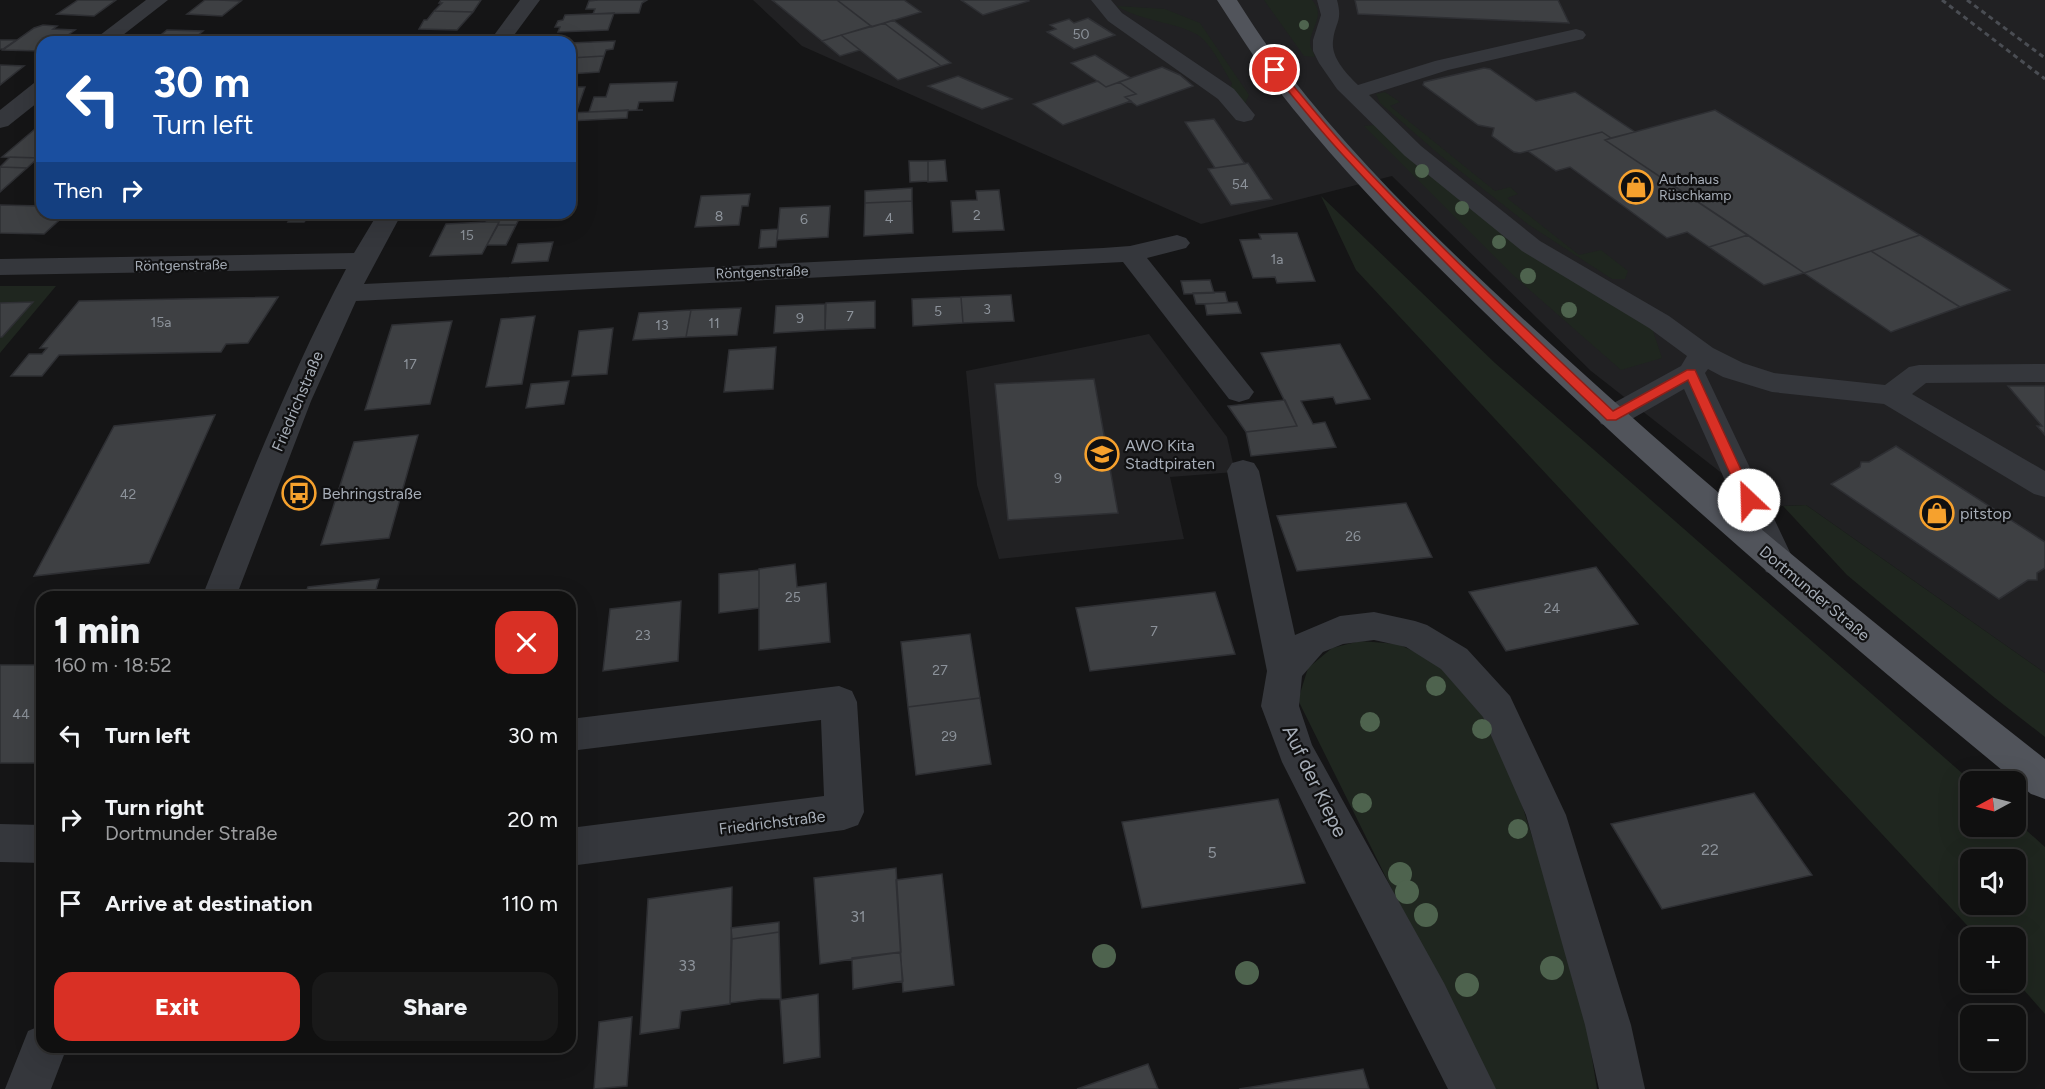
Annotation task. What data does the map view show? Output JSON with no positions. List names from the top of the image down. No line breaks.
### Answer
{"streets":{"main road":["Dortmunder Straße"],"street":["Röntgenstraße","Friedrichstraße","Auf der Kiepe"]},"crossings":[["Röntgenstraße","Friedrichstraße"]],"places":{"shop":["Autohaus Rüschkamp","pitstop"],"school or university":["AWO Kita Stadtpiraten"],"bus stop":["Behringstraße"]},"house_numbers":["50","54","2","8","4","6","15","1a","3","5","7","9","15a","11","13","17","9","42","26","25","24","7","23","27","44","29","22","5","31","33"],"north":"left","page":{"turn":["30 m","Turn left"],"then":"Then","heading":["1 min","160 m · 18:52"],"list":[{"name":"Turn left","value":"30 m"},{"name":"Turn right","note":"Dortmunder Straße","value":"20 m"},{"name":"Arrive at destination","value":"110 m"}],"map_buttons":["+","−"],"buttons":["Exit","Share"]}}
